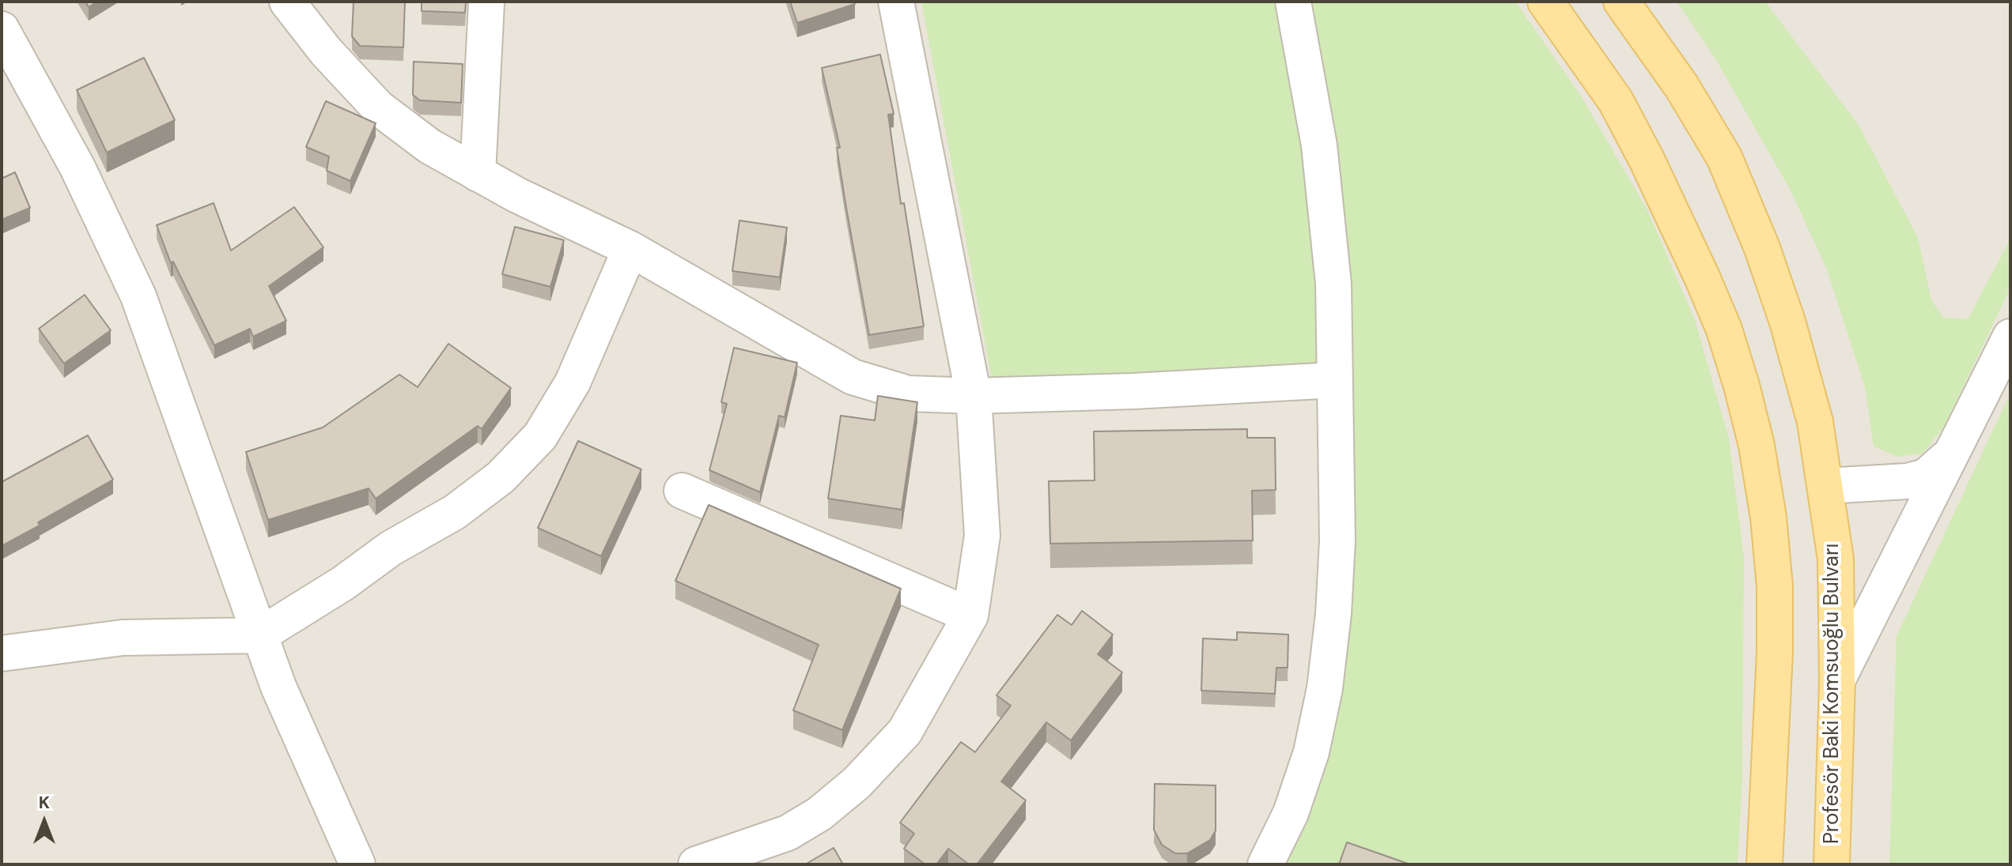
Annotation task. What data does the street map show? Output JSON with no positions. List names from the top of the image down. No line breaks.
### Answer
{"streets":{"main road":["Profesör Baki Komsuoğlu Bulvarı"]},"north":"top"}
